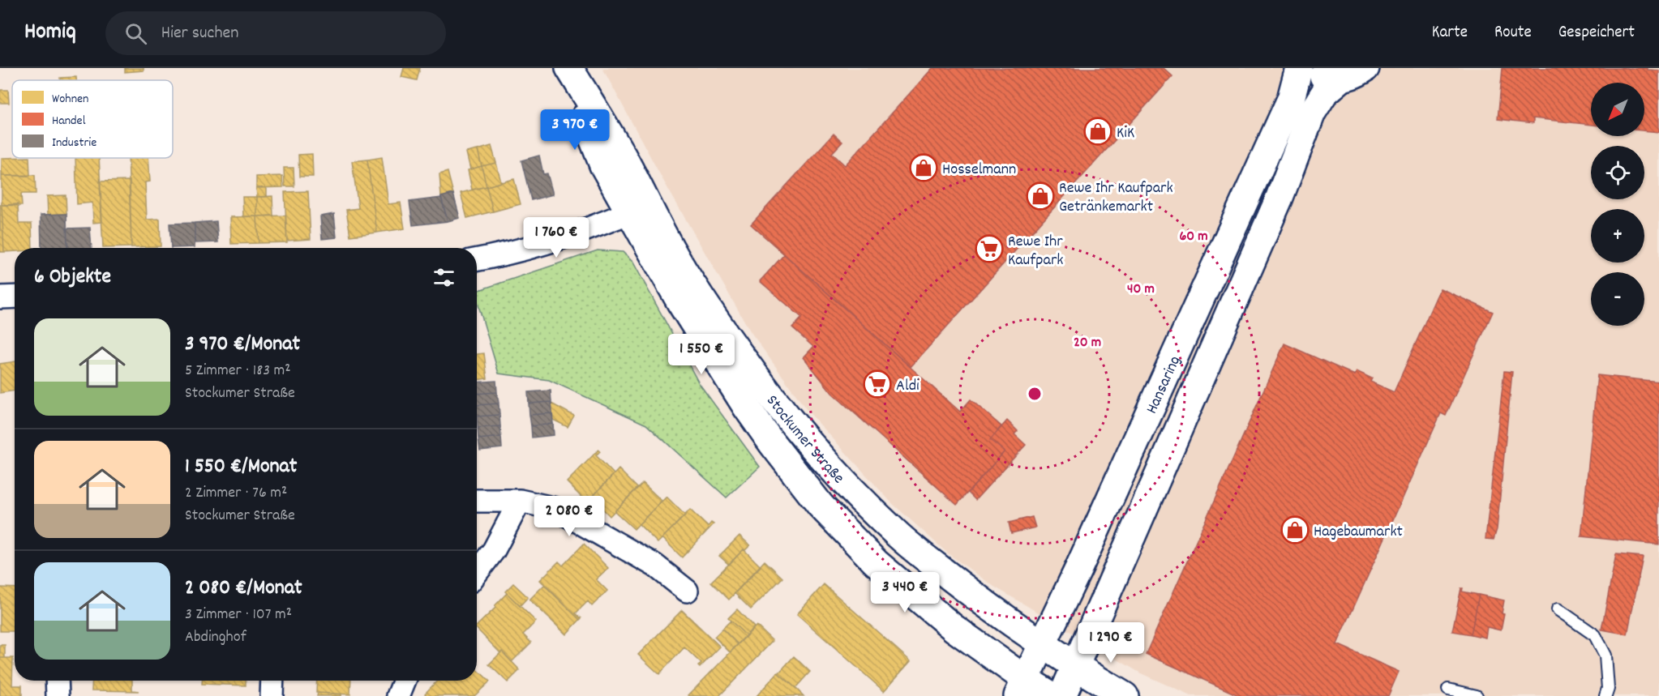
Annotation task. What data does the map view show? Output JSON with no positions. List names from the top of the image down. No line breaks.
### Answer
{"streets":{"main road":["Hansaring","Stockumer Straße"]},"crossings":[["Hansaring","Stockumer Straße"]],"places":{"shop":["KiK","Hosselmann","Rewe Ihr Kaufpark Getränkemarkt","Hagebaumarkt"],"supermarket":["Rewe Ihr Kaufpark","Aldi"]},"legend":["Wohnen","Handel","Industrie"],"north":"bottom left","page":{"header":"Homiq","search":"Hier suchen","nav":["Karte","Route","Gespeichert"],"map_buttons":["+","−"],"price":["3 970 €","1 760 €","1 550 €","2 080 €","3 440 €","1 290 €"],"heading":"6 Objekte","list":[{"name":"3 970 €/Monat","note":"5 Zimmer · 183 m² · Stockumer Straße"},{"name":"1 550 €/Monat","note":"2 Zimmer · 76 m² · Stockumer Straße"},{"name":"2 080 €/Monat","note":"3 Zimmer · 107 m² · Abdinghof"}]},"rings":["60 m","40 m","20 m"]}
